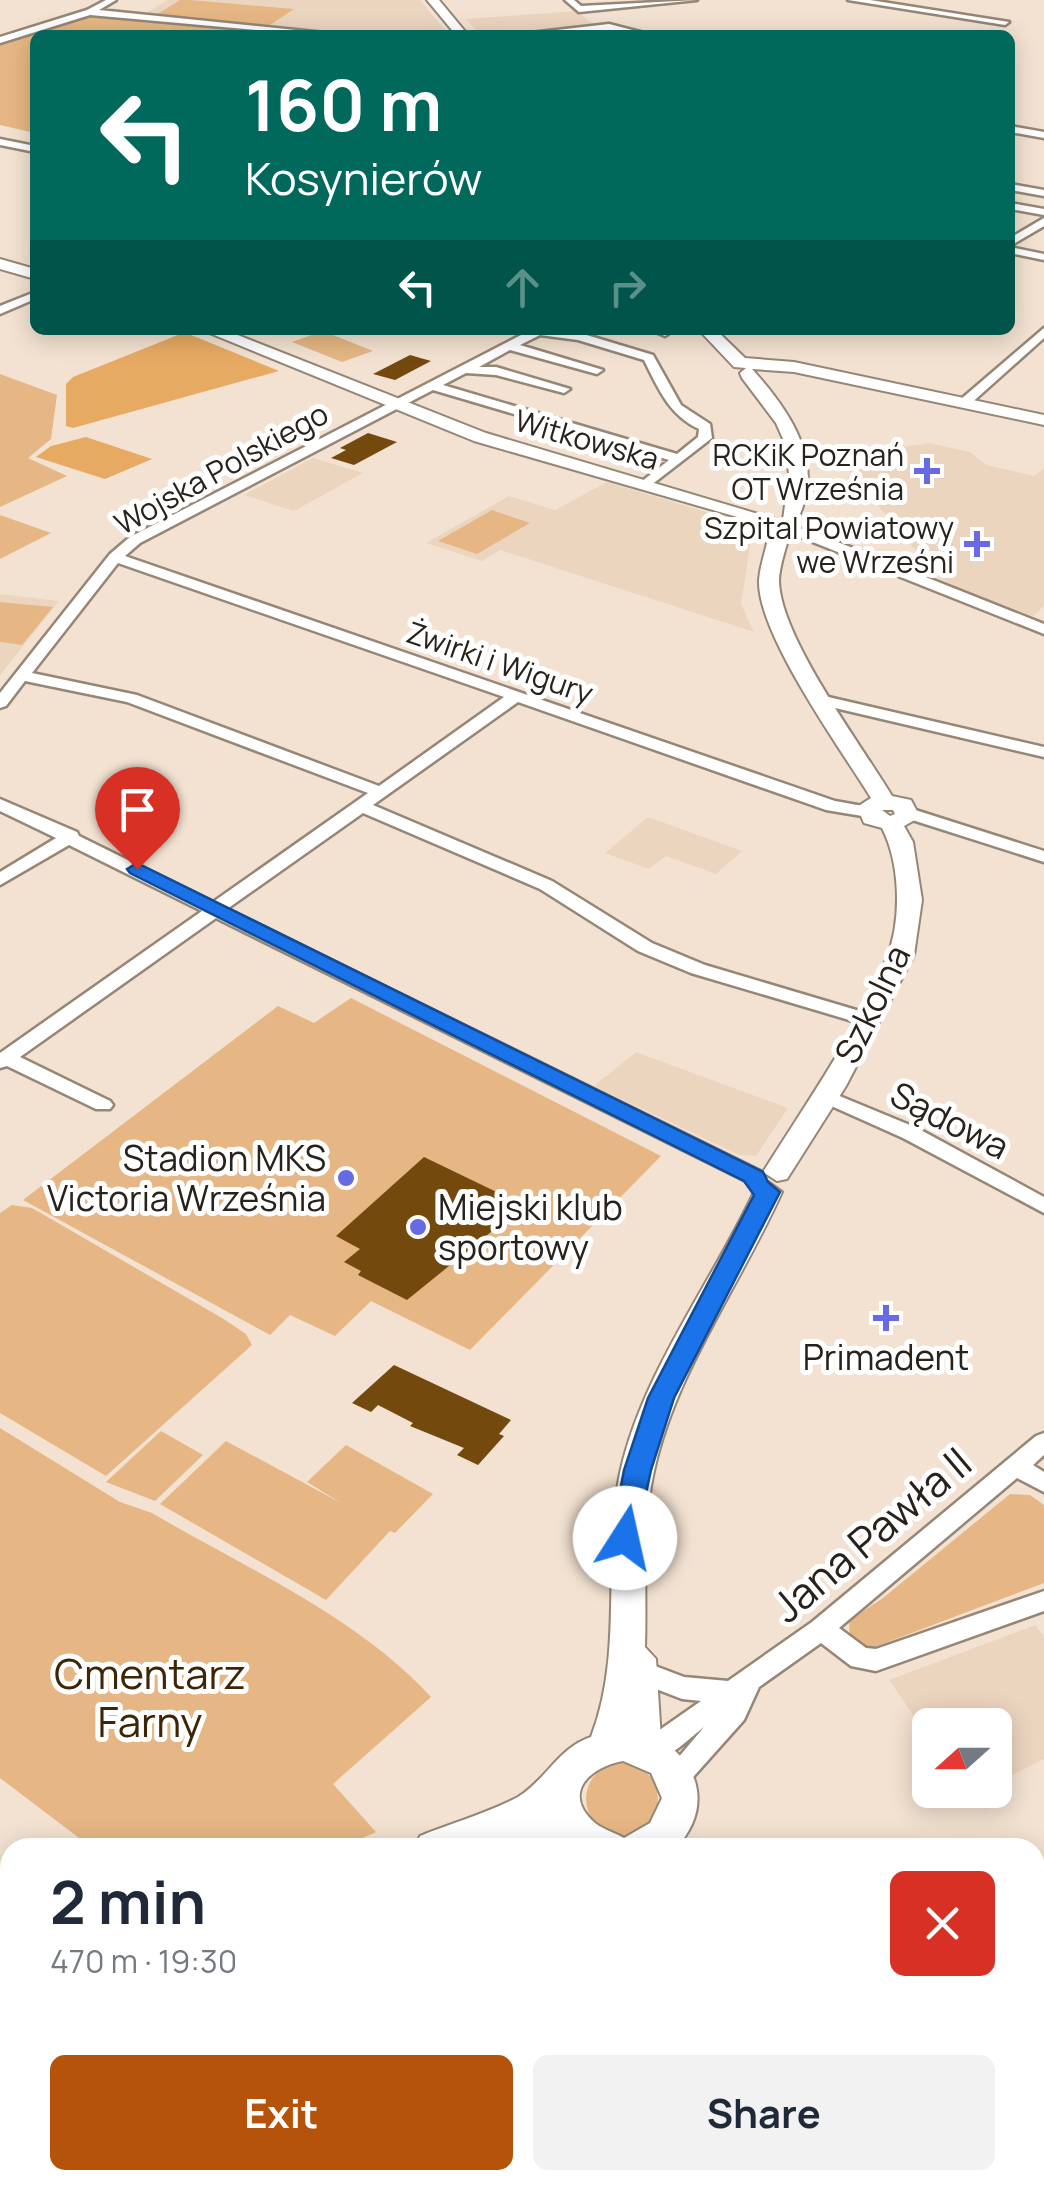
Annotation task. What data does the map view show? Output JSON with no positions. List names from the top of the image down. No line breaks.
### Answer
{"streets":{"street":["Witkowska","Wojska Polskiego","Żwirki i Wigury","Szkolna","Sądowa","Jana Pawła II"]},"crossings":[["Witkowska","Wojska Polskiego"],["Witkowska","Szkolna"],["Wojska Polskiego","Żwirki i Wigury"],["Żwirki i Wigury","Szkolna"],["Szkolna","Sądowa"],["Szkolna","Jana Pawła II"]],"parks":["Cmentarz Farny"],"places":{"health":["RCKiK Poznań OT Września","Szpital Powiatowy we Wrześni","Primadent"],"other":["Stadion MKS Victoria Września","Miejski klub sportowy"]},"north":"left","page":{"turn":["160 m","Kosynierów"],"heading":["2 min","470 m · 19:30"],"buttons":["Exit","Share"]}}
